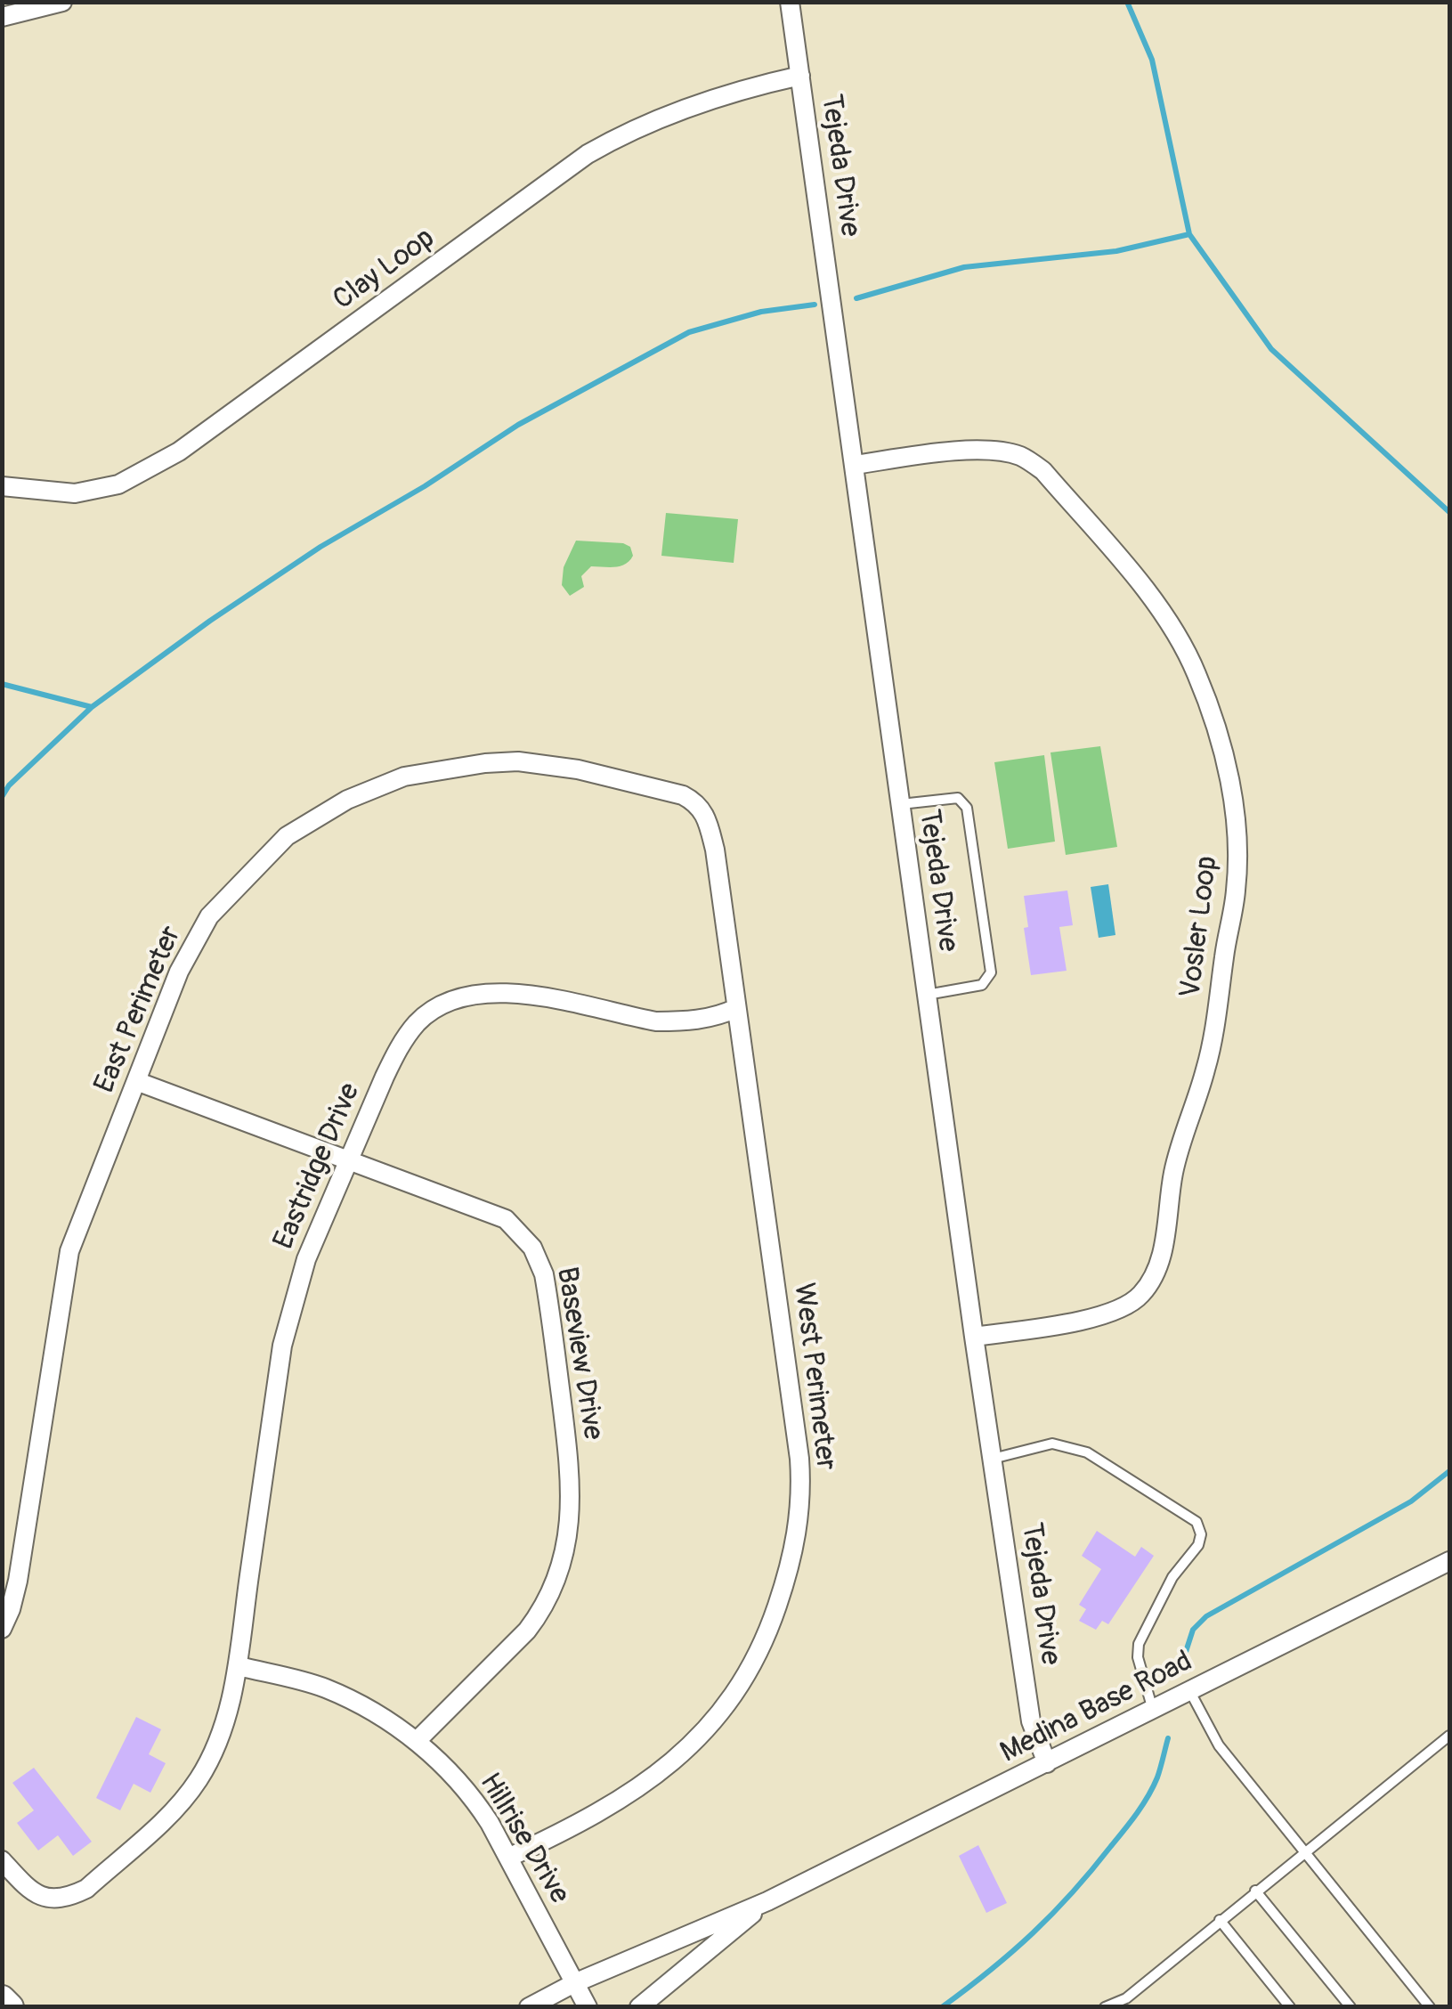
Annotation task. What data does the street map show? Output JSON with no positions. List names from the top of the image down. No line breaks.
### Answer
{"streets":{"street":["Tejeda Drive","Clay Loop","Vosler Loop","East Perimeter","Eastridge Drive","Baseview Drive","West Perimeter","Medina Base Road","Hillrise Drive"]},"crossings":[["Tejeda Drive","Clay Loop"],["Tejeda Drive","Vosler Loop"],["Tejeda Drive","Medina Base Road"],["East Perimeter","Baseview Drive"],["East Perimeter","West Perimeter"],["Eastridge Drive","Baseview Drive"],["Eastridge Drive","West Perimeter"],["Eastridge Drive","Hillrise Drive"],["Baseview Drive","Hillrise Drive"],["West Perimeter","Hillrise Drive"],["Medina Base Road","Hillrise Drive"]]}
